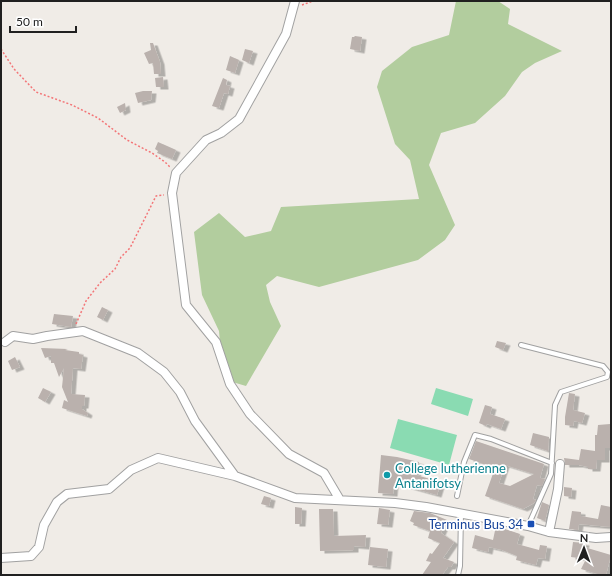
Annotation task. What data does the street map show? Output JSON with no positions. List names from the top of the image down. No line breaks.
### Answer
{"places":{"other":["College lutherienne Antanifotsy"],"transit":["Terminus Bus 34"]},"scale_bar":"50 m","north":"top"}
